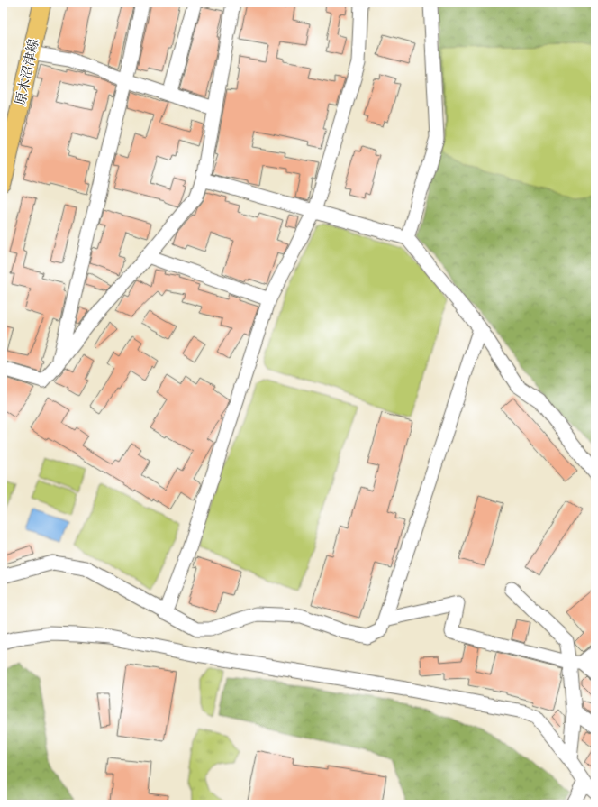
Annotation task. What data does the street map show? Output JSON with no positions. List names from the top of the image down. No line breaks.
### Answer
{"streets":{"main road":["原木沼津線"]}}
